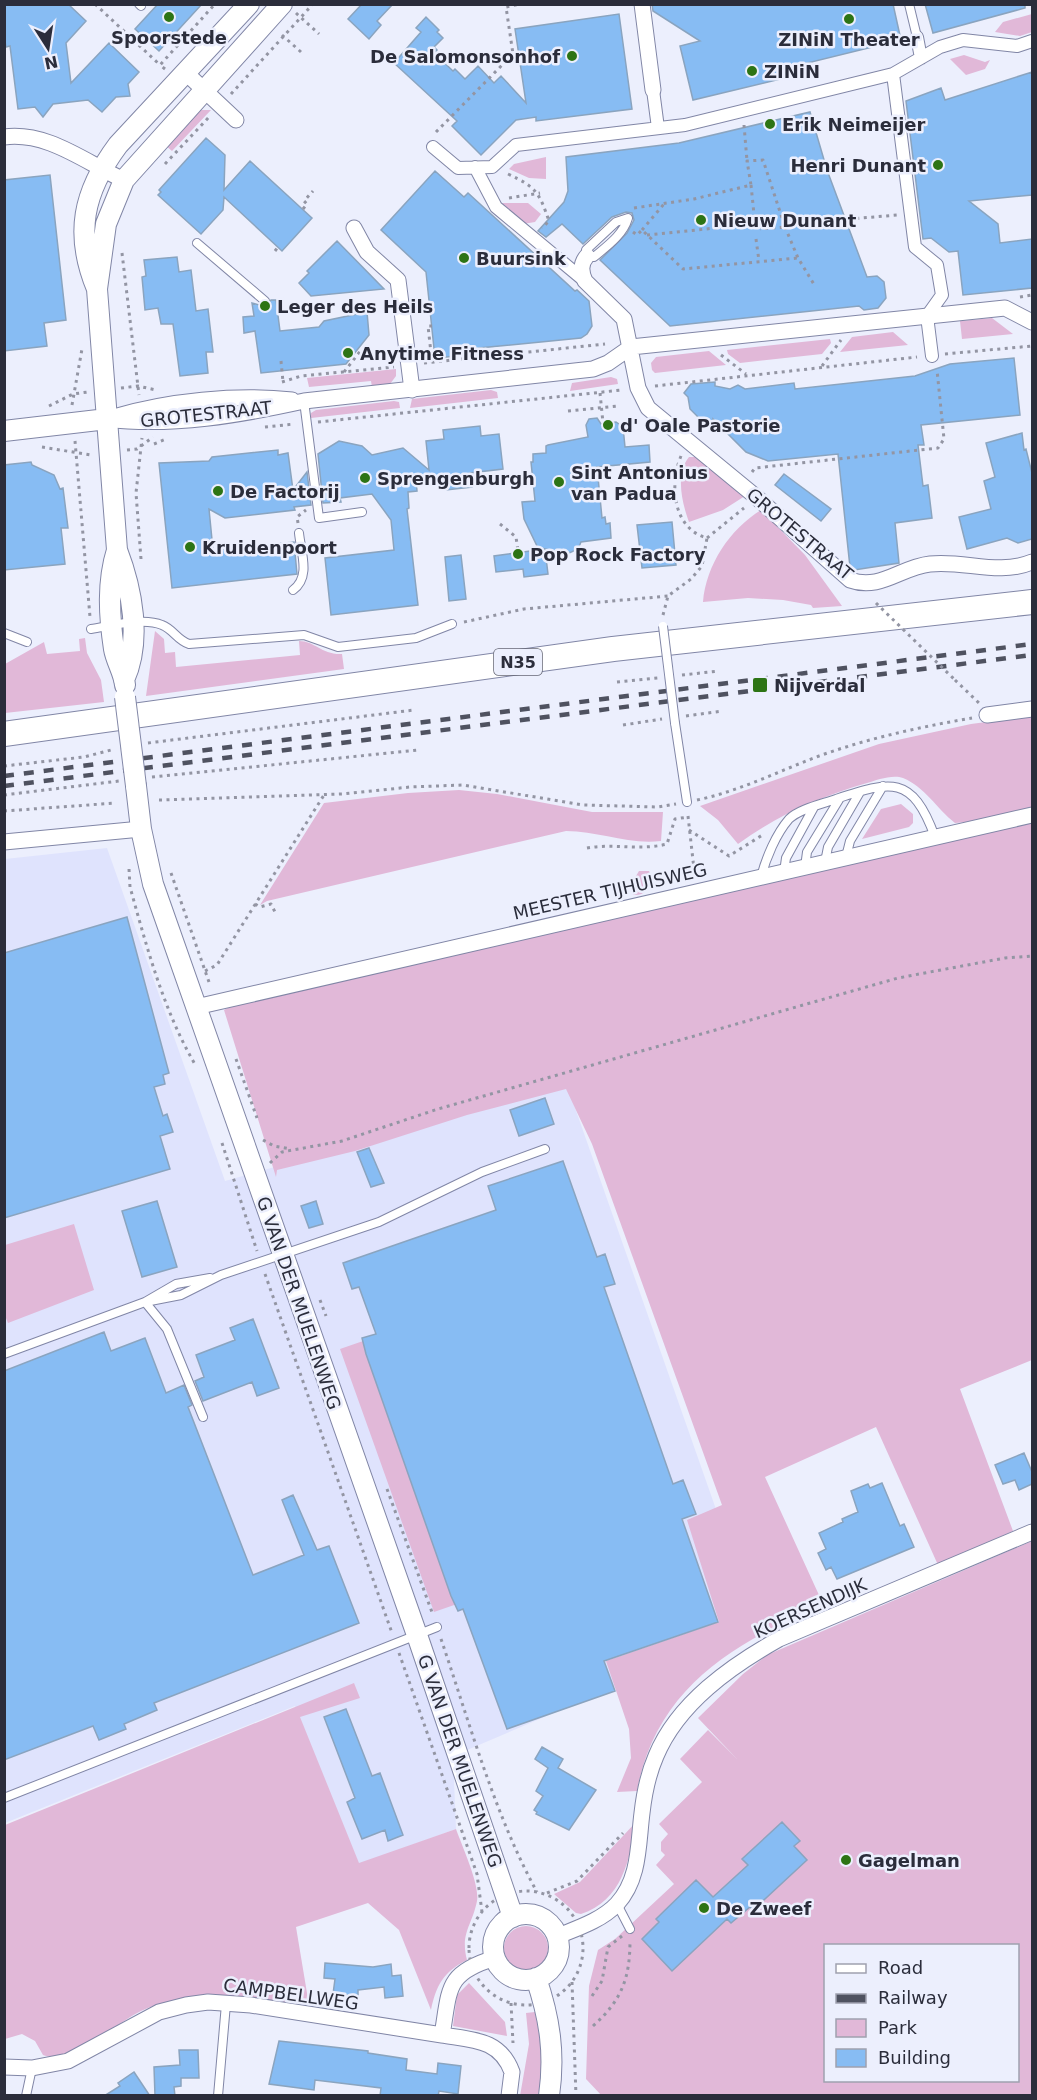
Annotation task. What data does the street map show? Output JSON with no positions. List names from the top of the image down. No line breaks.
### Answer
{"streets":{"main road":["N35"],"street":["GROTESTRAAT","MEESTER TIJHUISWEG","G VAN DER MUELENWEG","KOERSENDIJK","CAMPBELLWEG"]},"crossings":[["GROTESTRAAT","G VAN DER MUELENWEG"],["MEESTER TIJHUISWEG","G VAN DER MUELENWEG"],["G VAN DER MUELENWEG","KOERSENDIJK"]],"places":{"other":["Spoorstede","ZINiN Theater","De Salomonsonhof","ZINiN","Erik Neimeijer","Henri Dunant","Nieuw Dunant","Buursink","Leger des Heils","Anytime Fitness","d' Oale Pastorie","Sprengenburgh","Sint Antonius van Padua","De Factorij","Kruidenpoort","Pop Rock Factory","Gagelman","De Zweef"],"transit":["Nijverdal"]},"legend":["Road","Railway","Park","Building"],"north":"bottom"}
